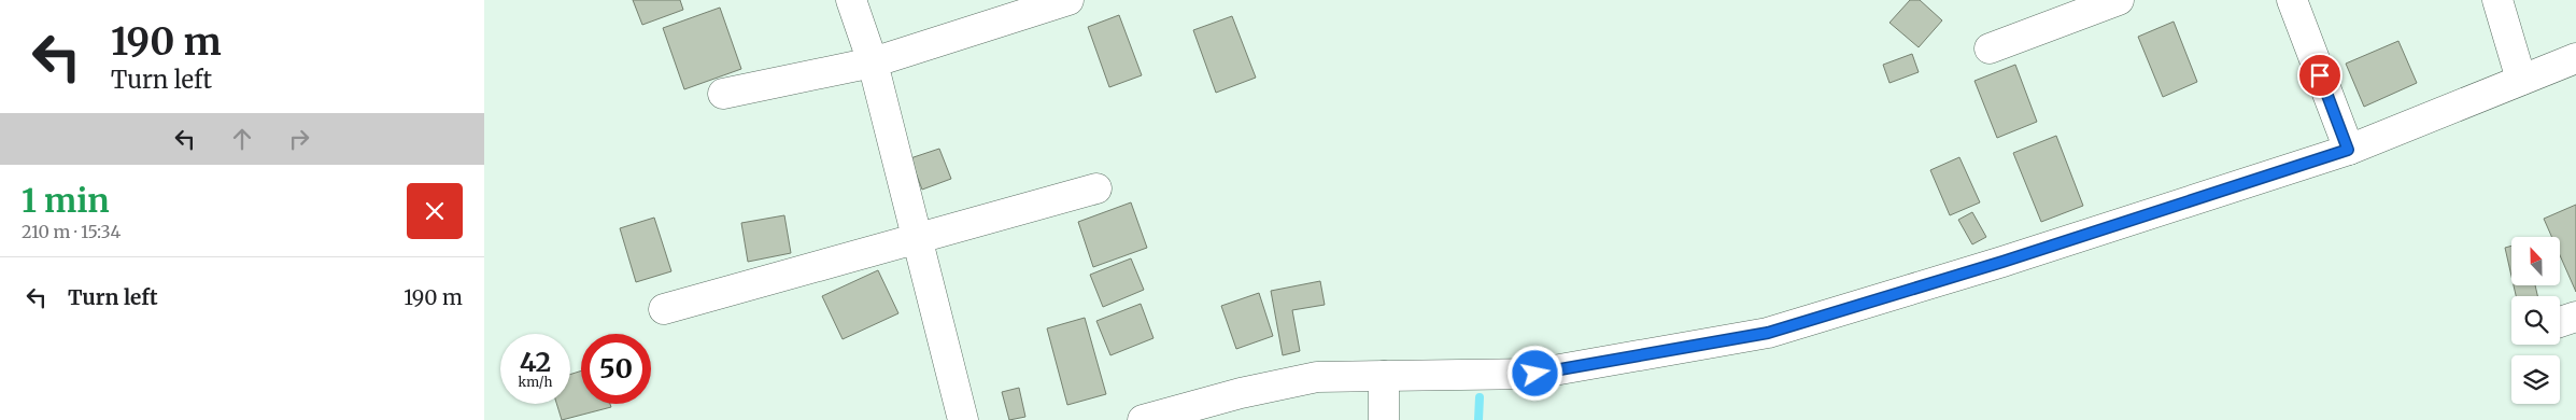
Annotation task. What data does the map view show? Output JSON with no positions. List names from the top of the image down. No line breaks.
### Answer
{"north":"top","page":{"turn":["190 m","Turn left"],"heading":["1 min","210 m · 15:34"],"list":[{"name":"Turn left","value":"190 m"}],"speed":"42 km/h","limit":"50"}}
